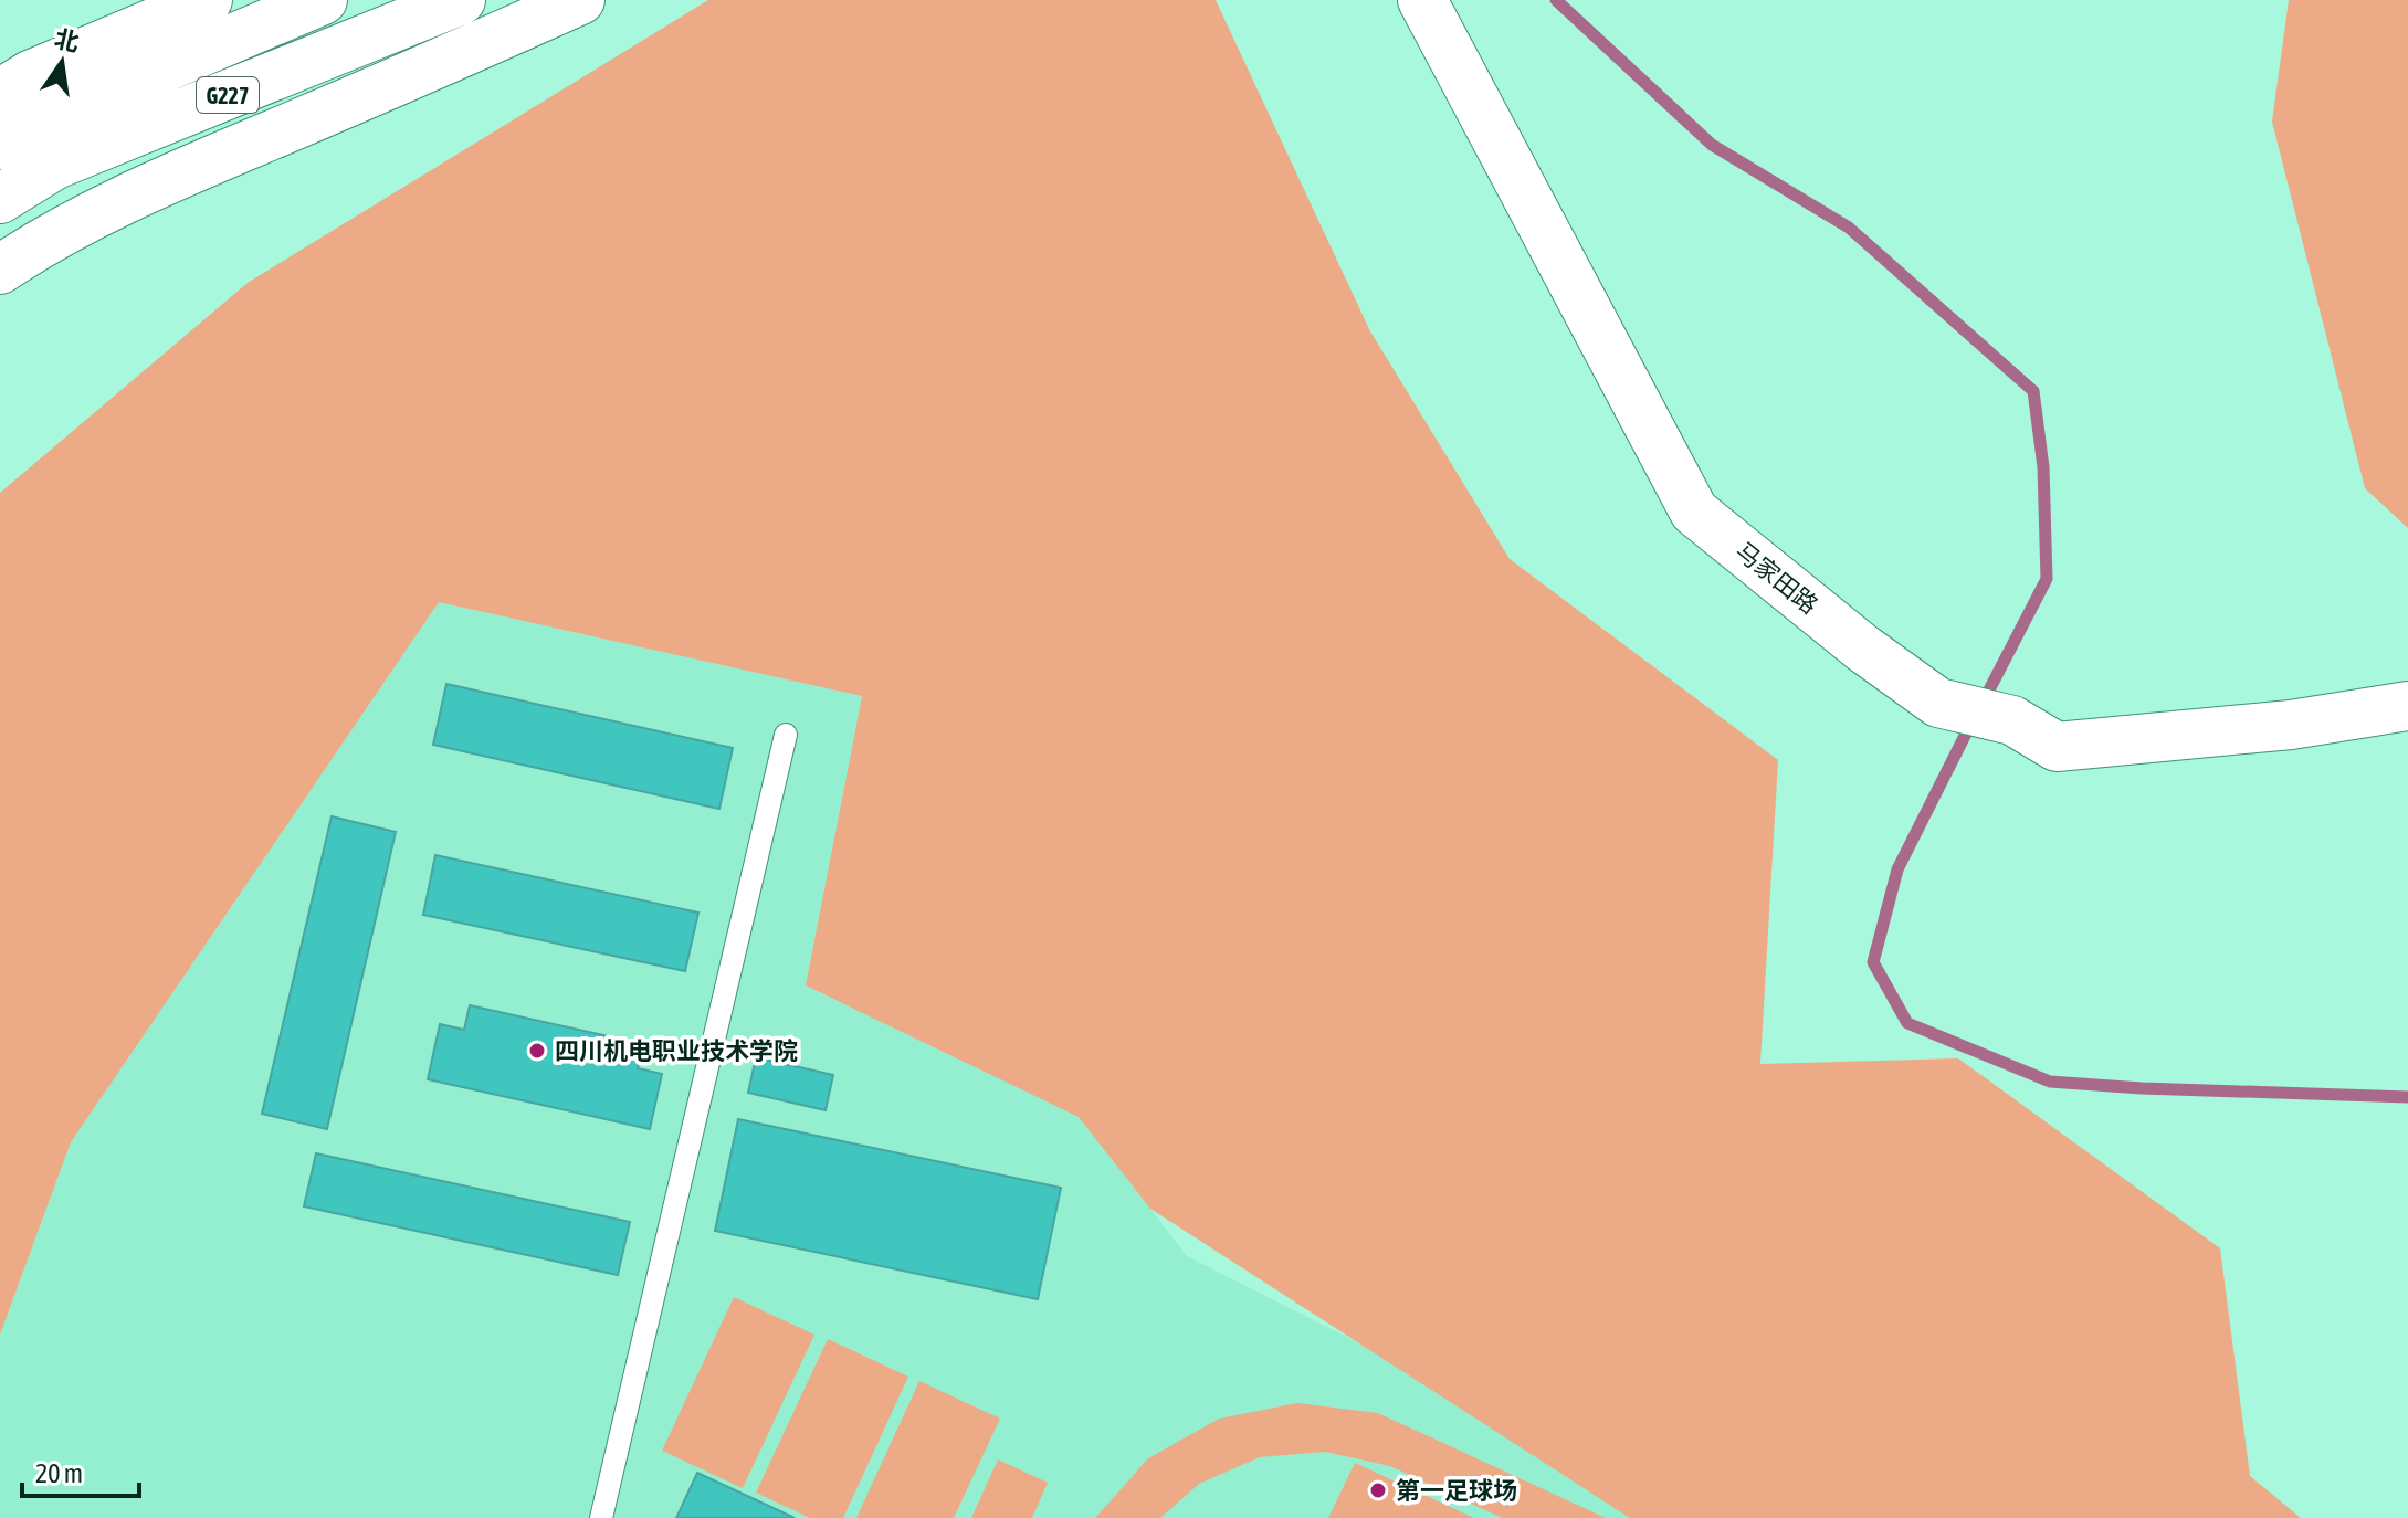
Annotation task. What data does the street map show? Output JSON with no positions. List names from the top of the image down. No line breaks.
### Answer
{"streets":{"main road":["G227","马家田路"]},"places":["四川机电职业技术学院","第一足球场"],"scale_bar":"20 m","north":"top"}
